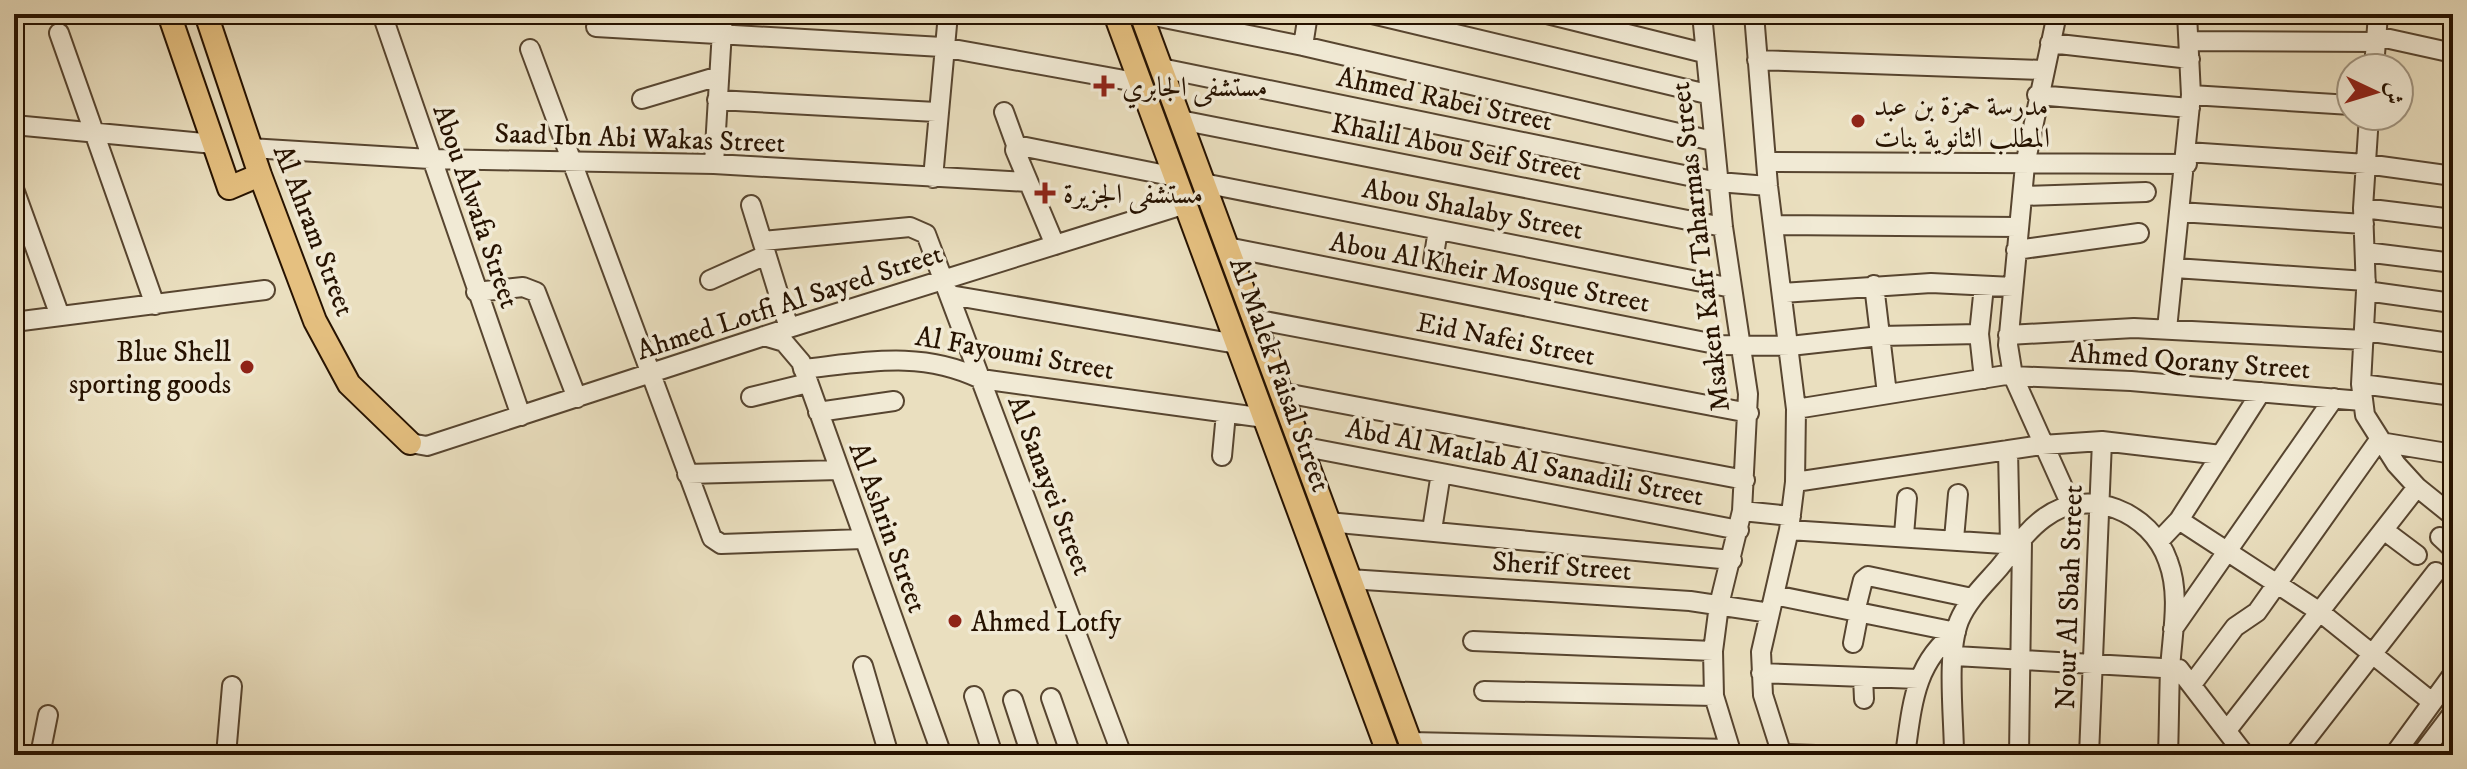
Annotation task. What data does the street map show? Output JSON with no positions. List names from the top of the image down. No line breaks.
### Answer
{"streets":{"main road":["Al Ahram Street","Al Malek Faisal Street"],"street":["Ahmed Rabei Street","Saad Ibn Abi Wakas Street","Khalil Abou Seif Street","Abou Alwafa Street","Abou Shalaby Street","Msaken Kafr Taharmas Street","Abou Al Kheir Mosque Street","Ahmed Lotfi Al Sayed Street","Eid Nafei Street","Al Fayoumi Street","Ahmed Qorany Street","Abd Al Matlab Al Sanadili Street","Al Sanayei Street","Al Ashrin Street","Sherif Street","Nour Al Sbah Street"]},"crossings":[["Ahmed Rabei Street","Msaken Kafr Taharmas Street"],["Ahmed Rabei Street","Al Malek Faisal Street"],["Saad Ibn Abi Wakas Street","Abou Alwafa Street"],["Saad Ibn Abi Wakas Street","Al Ahram Street"],["Khalil Abou Seif Street","Msaken Kafr Taharmas Street"],["Khalil Abou Seif Street","Al Malek Faisal Street"],["Abou Alwafa Street","Ahmed Lotfi Al Sayed Street"],["Abou Shalaby Street","Msaken Kafr Taharmas Street"],["Abou Shalaby Street","Al Malek Faisal Street"],["Al Ahram Street","Ahmed Lotfi Al Sayed Street"],["Msaken Kafr Taharmas Street","Abou Al Kheir Mosque Street"],["Msaken Kafr Taharmas Street","Eid Nafei Street"],["Msaken Kafr Taharmas Street","Abd Al Matlab Al Sanadili Street"],["Msaken Kafr Taharmas Street","Sherif Street"],["Abou Al Kheir Mosque Street","Al Malek Faisal Street"],["Ahmed Lotfi Al Sayed Street","Al Malek Faisal Street"],["Ahmed Lotfi Al Sayed Street","Al Sanayei Street"],["Ahmed Lotfi Al Sayed Street","Al Ashrin Street"],["Eid Nafei Street","Al Malek Faisal Street"],["Al Fayoumi Street","Al Malek Faisal Street"],["Al Fayoumi Street","Al Sanayei Street"],["Al Fayoumi Street","Al Ashrin Street"],["Al Malek Faisal Street","Abd Al Matlab Al Sanadili Street"],["Al Malek Faisal Street","Sherif Street"]],"places":{"health":["مستشفى الجابري","مستشفى الجزيرة"],"other":["مدرسة حمزة بن عبد المطلب الثانوية بنات","Blue Shell sporting goods","Ahmed Lotfy"]},"north":"right"}
